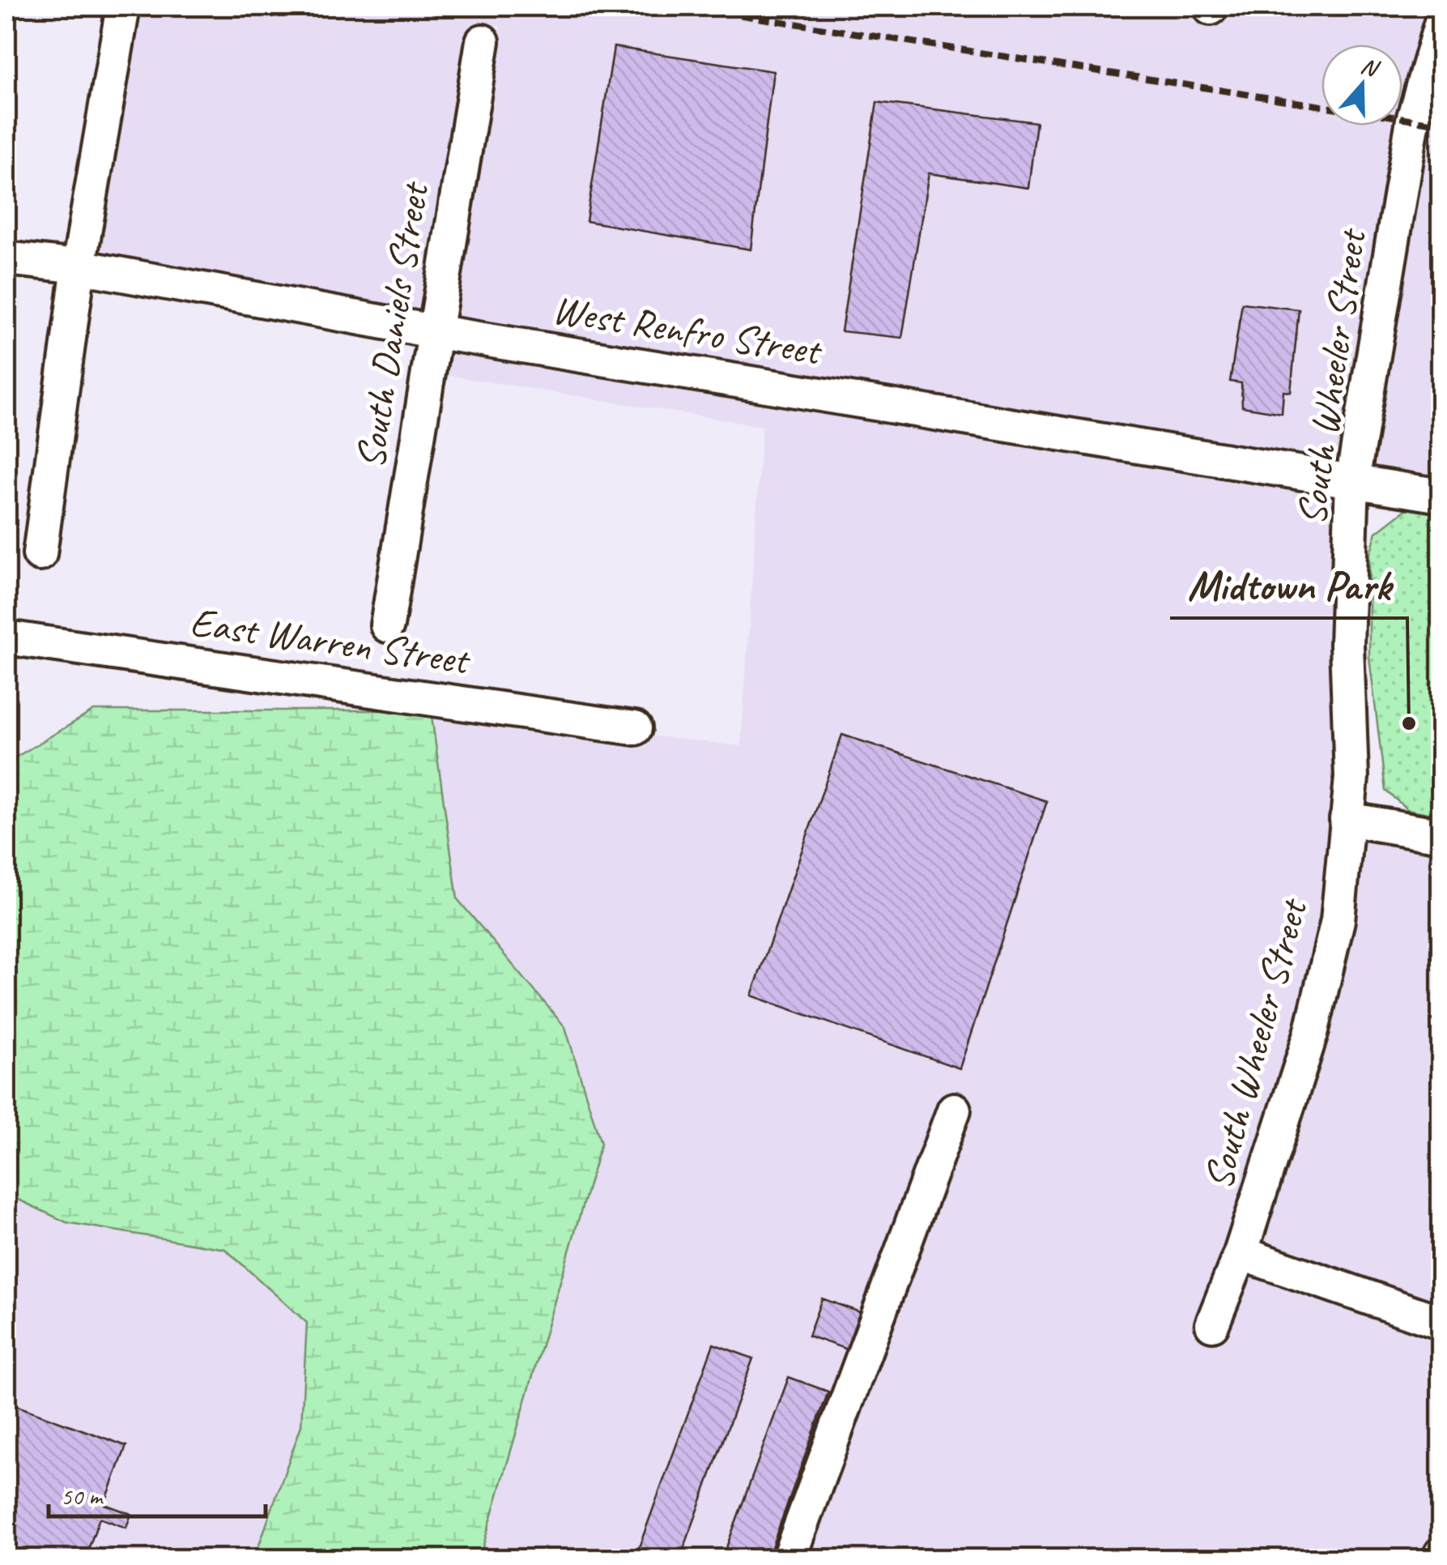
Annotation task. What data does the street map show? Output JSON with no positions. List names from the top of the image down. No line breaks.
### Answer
{"streets":{"street":["South Daniels Street","West Renfro Street","South Wheeler Street","East Warren Street"]},"crossings":[["South Daniels Street","West Renfro Street"],["West Renfro Street","South Wheeler Street"]],"places":["Midtown Park"],"scale_bar":"50 m","north":"top"}
